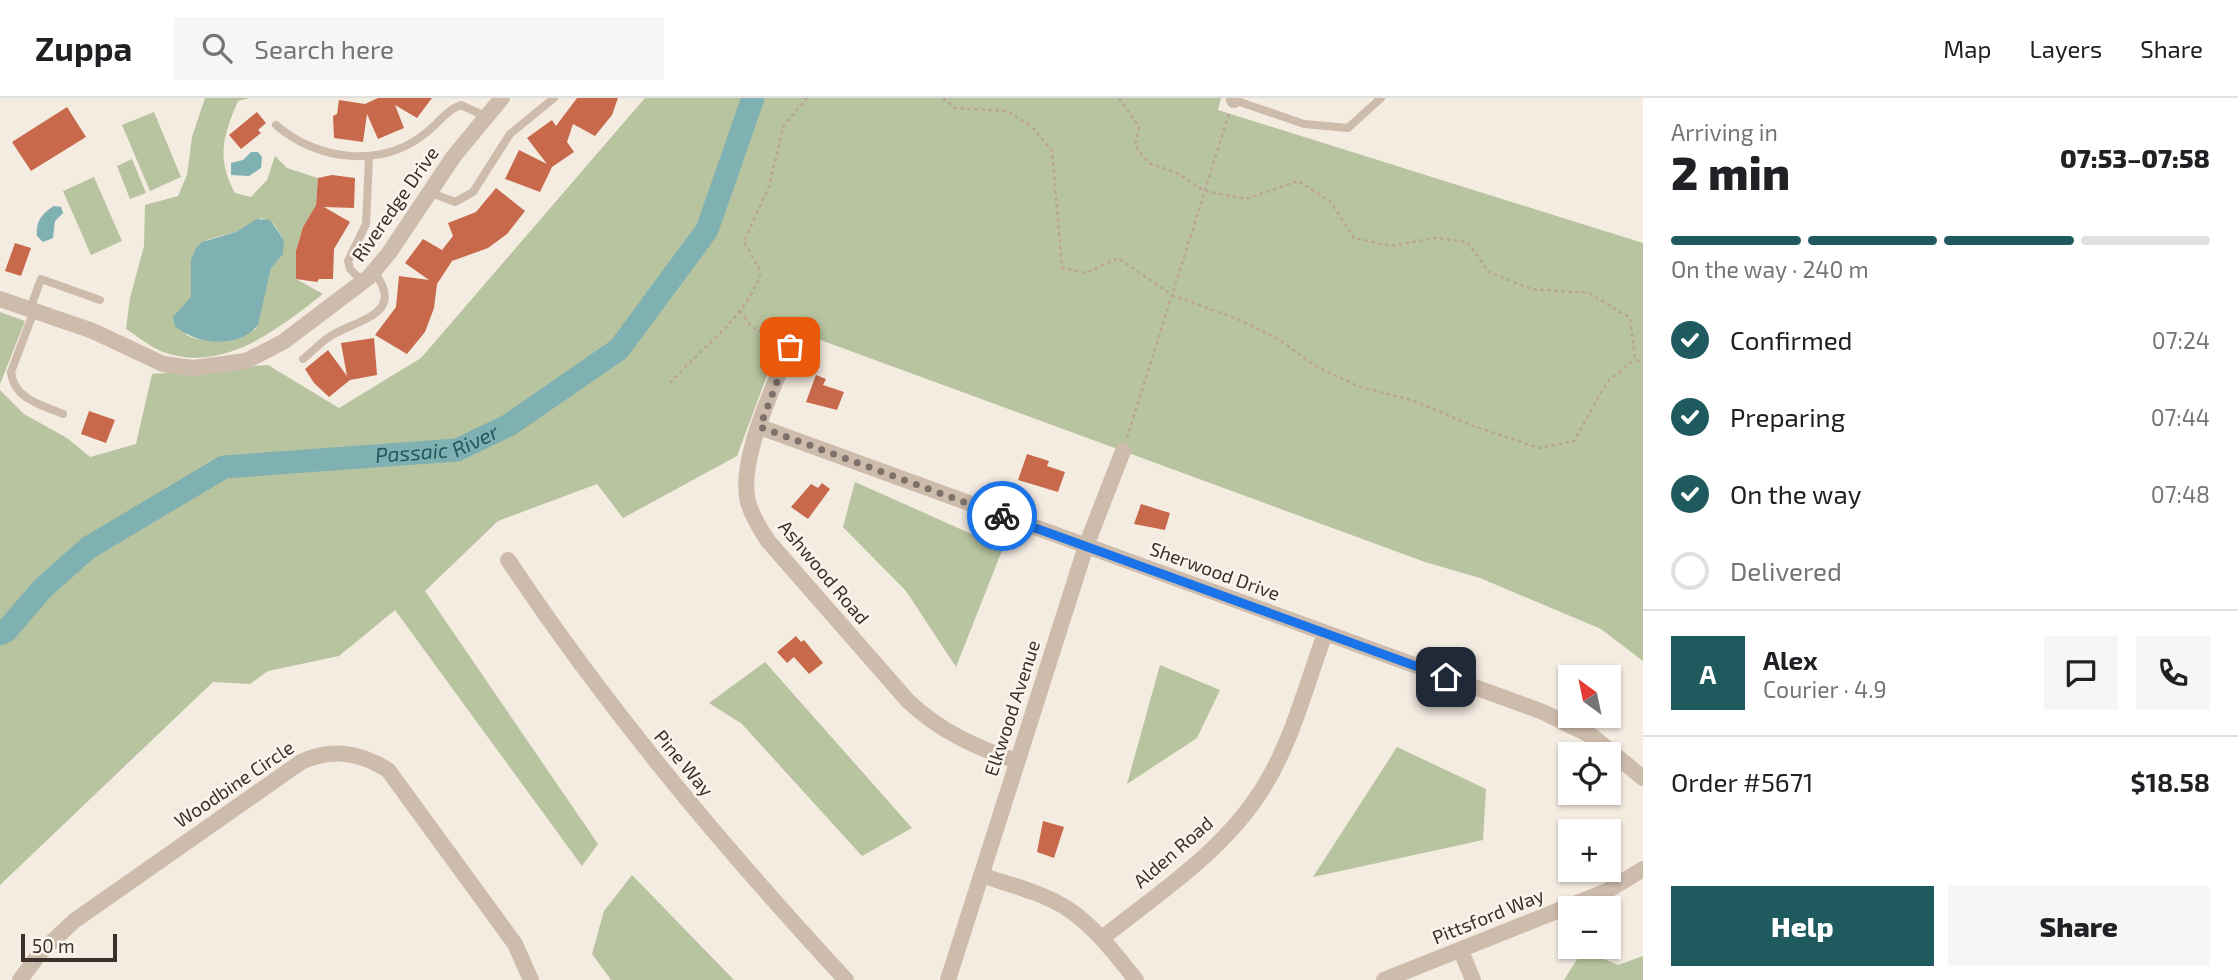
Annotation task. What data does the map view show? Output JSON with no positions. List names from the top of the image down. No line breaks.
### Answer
{"streets":{"street":["Riveredge Drive","Sherwood Drive","Ashwood Road","Elkwood Avenue","Pine Way","Woodbine Circle","Alden Road","Pittsford Way"]},"crossings":[["Sherwood Drive","Ashwood Road"],["Sherwood Drive","Elkwood Avenue"],["Sherwood Drive","Alden Road"],["Ashwood Road","Elkwood Avenue"]],"water":["Passaic River"],"scale_bar":"50 m","north":"top left","page":{"header":"Zuppa","search":"Search here","nav":["Map","Layers","Share"],"heading":["2 min","Arriving in","07:53–07:58"],"panel":["Alex","Courier · 4.9","Order #5671","$18.58"],"bar":"On the way · 240 m","list":[["Confirmed","07:24"],["Preparing","07:44"],["On the way","07:48"],"Delivered"],"round":"A","map_buttons":["+","−"],"buttons":["Help","Share"],"scale":"50 m"}}
